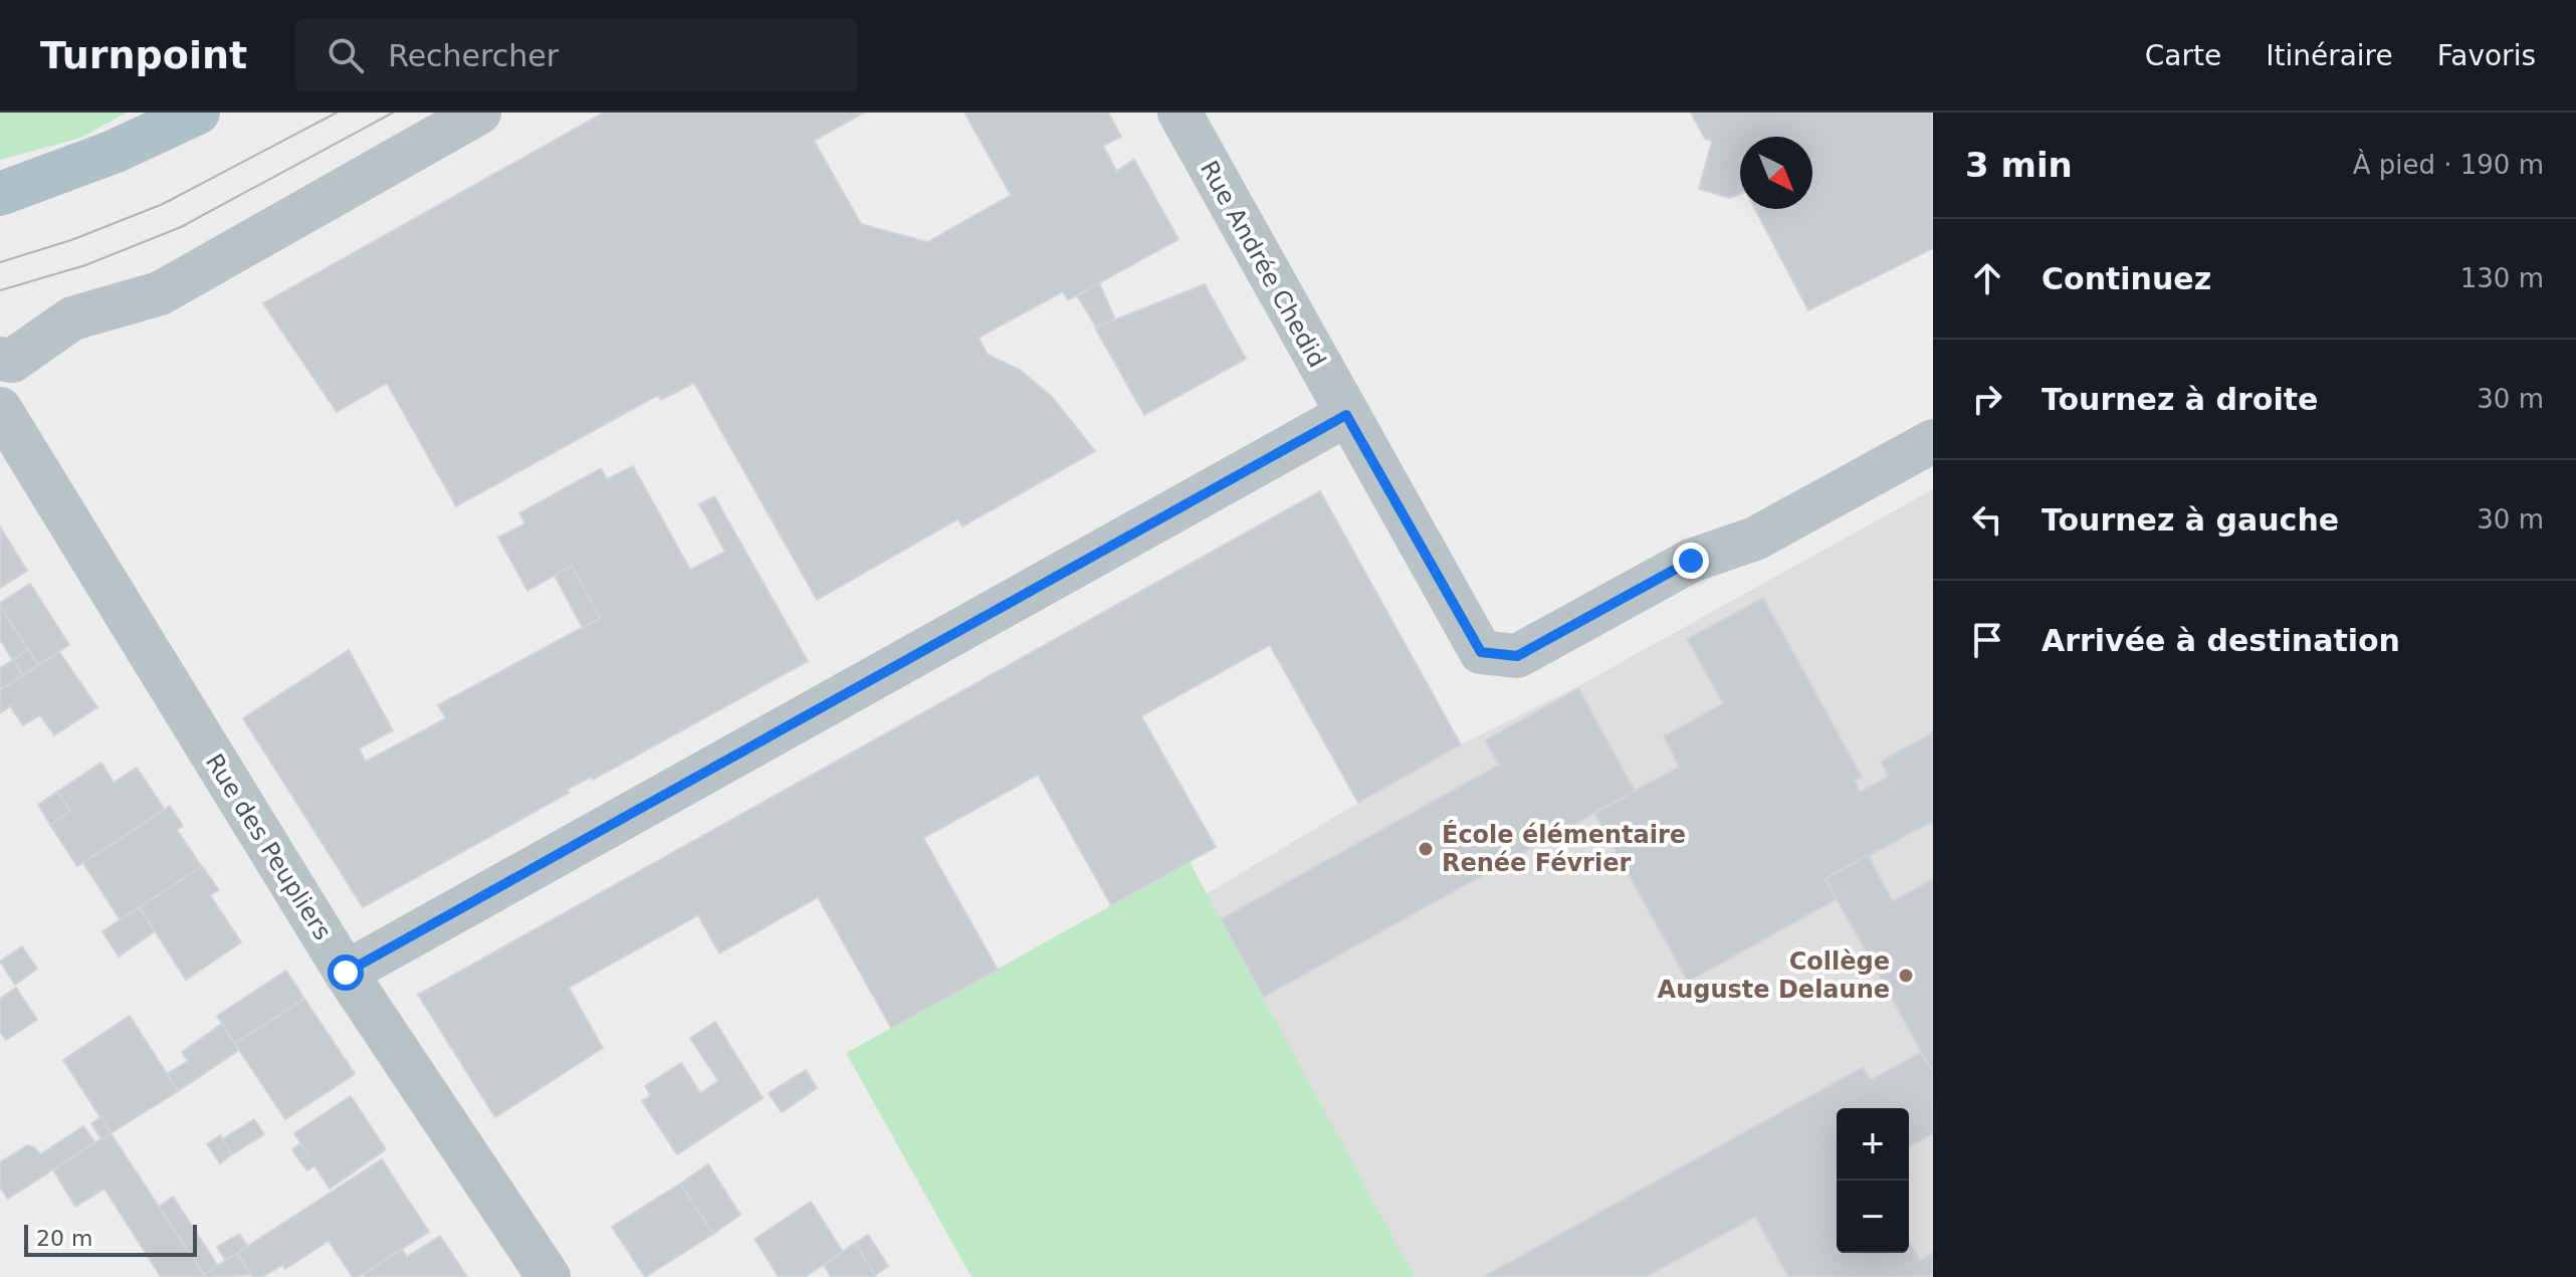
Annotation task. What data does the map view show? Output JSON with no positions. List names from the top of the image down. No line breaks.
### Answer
{"streets":{"street":["Rue Andrée Chedid","Rue des Peupliers"]},"places":["École élémentaire Renée Février","Collège Auguste Delaune"],"scale_bar":"20 m","north":"bottom right","page":{"header":"Turnpoint","search":"Rechercher","nav":["Carte","Itinéraire","Favoris"],"heading":["3 min","À pied · 190 m"],"list":[["Continuez","130 m"],["Tournez à droite","30 m"],["Tournez à gauche","30 m"],"Arrivée à destination"],"map_buttons":["+","−"],"scale":"20 m"}}
